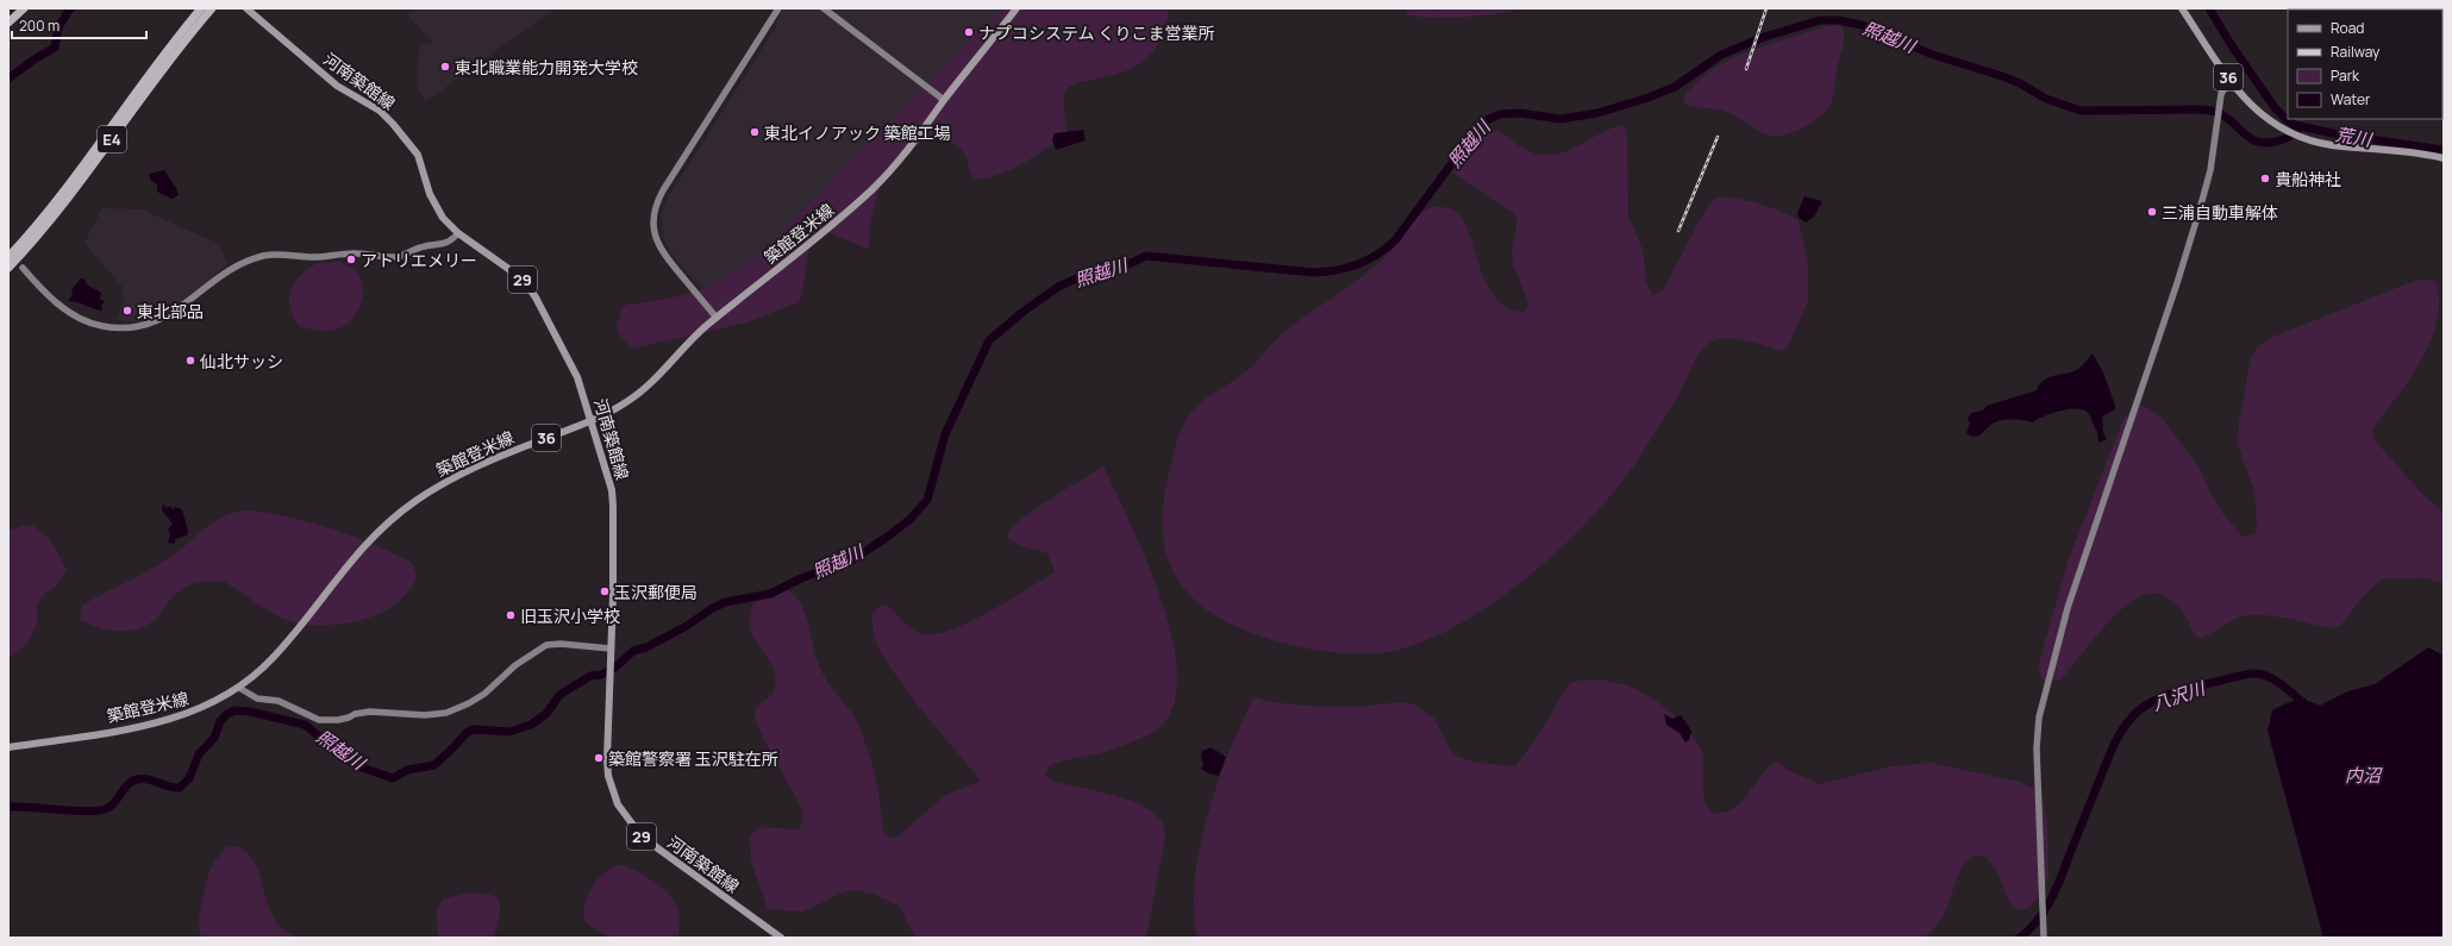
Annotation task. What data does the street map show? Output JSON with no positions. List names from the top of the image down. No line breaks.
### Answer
{"streets":{"highway":["E4"],"main road":["36","河南築館線","築館登米線","29"]},"crossings":[["河南築館線","築館登米線"]],"water":["照越川","荒川","八沢川","内沼"],"places":["ナプコシステム くりこま営業所","東北職業能力開発大学校","東北イノアック 築館工場","貴船神社","三浦自動車解体","アトリエメリー","東北部品","仙北サッシ","玉沢郵便局","旧玉沢小学校","築館警察署 玉沢駐在所"],"legend":["Road","Railway","Park","Water"],"scale_bar":"200 m"}
